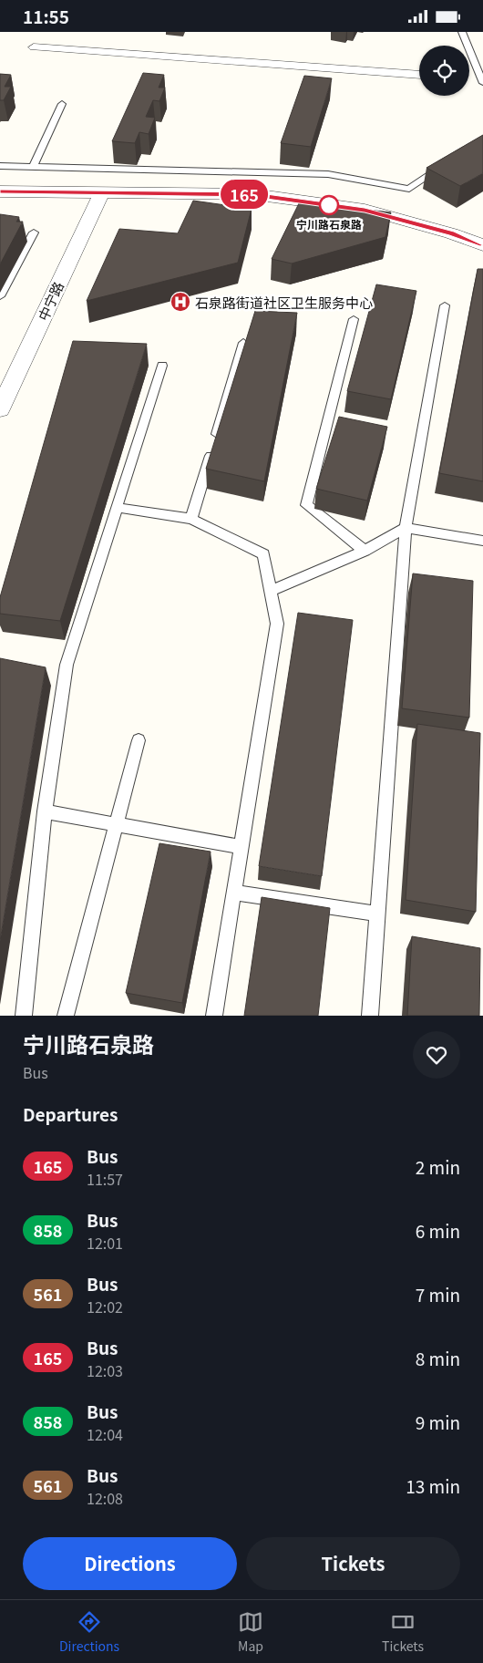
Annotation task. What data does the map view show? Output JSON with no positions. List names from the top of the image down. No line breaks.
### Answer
{"streets":{"street":["中宁路"]},"places":{"other":["宁川路石泉路"],"hospital":["石泉路街道社区卫生服务中心"]},"lines":["bus line 165"],"page":{"status":"11:55","on_map":"165","heading":[["宁川路石泉路","Bus"],"Departures"],"list":[{"mark":"165","name":"Bus","note":"11:57","value":"2 min"},{"mark":"858","name":"Bus","note":"12:01","value":"6 min"},{"mark":"561","name":"Bus","note":"12:02","value":"7 min"},{"mark":"165","name":"Bus","note":"12:03","value":"8 min"},{"mark":"858","name":"Bus","note":"12:04","value":"9 min"},{"mark":"561","name":"Bus","note":"12:08","value":"13 min"}],"buttons":["Directions","Tickets"],"tabs":["Directions","Map","Tickets"]}}
